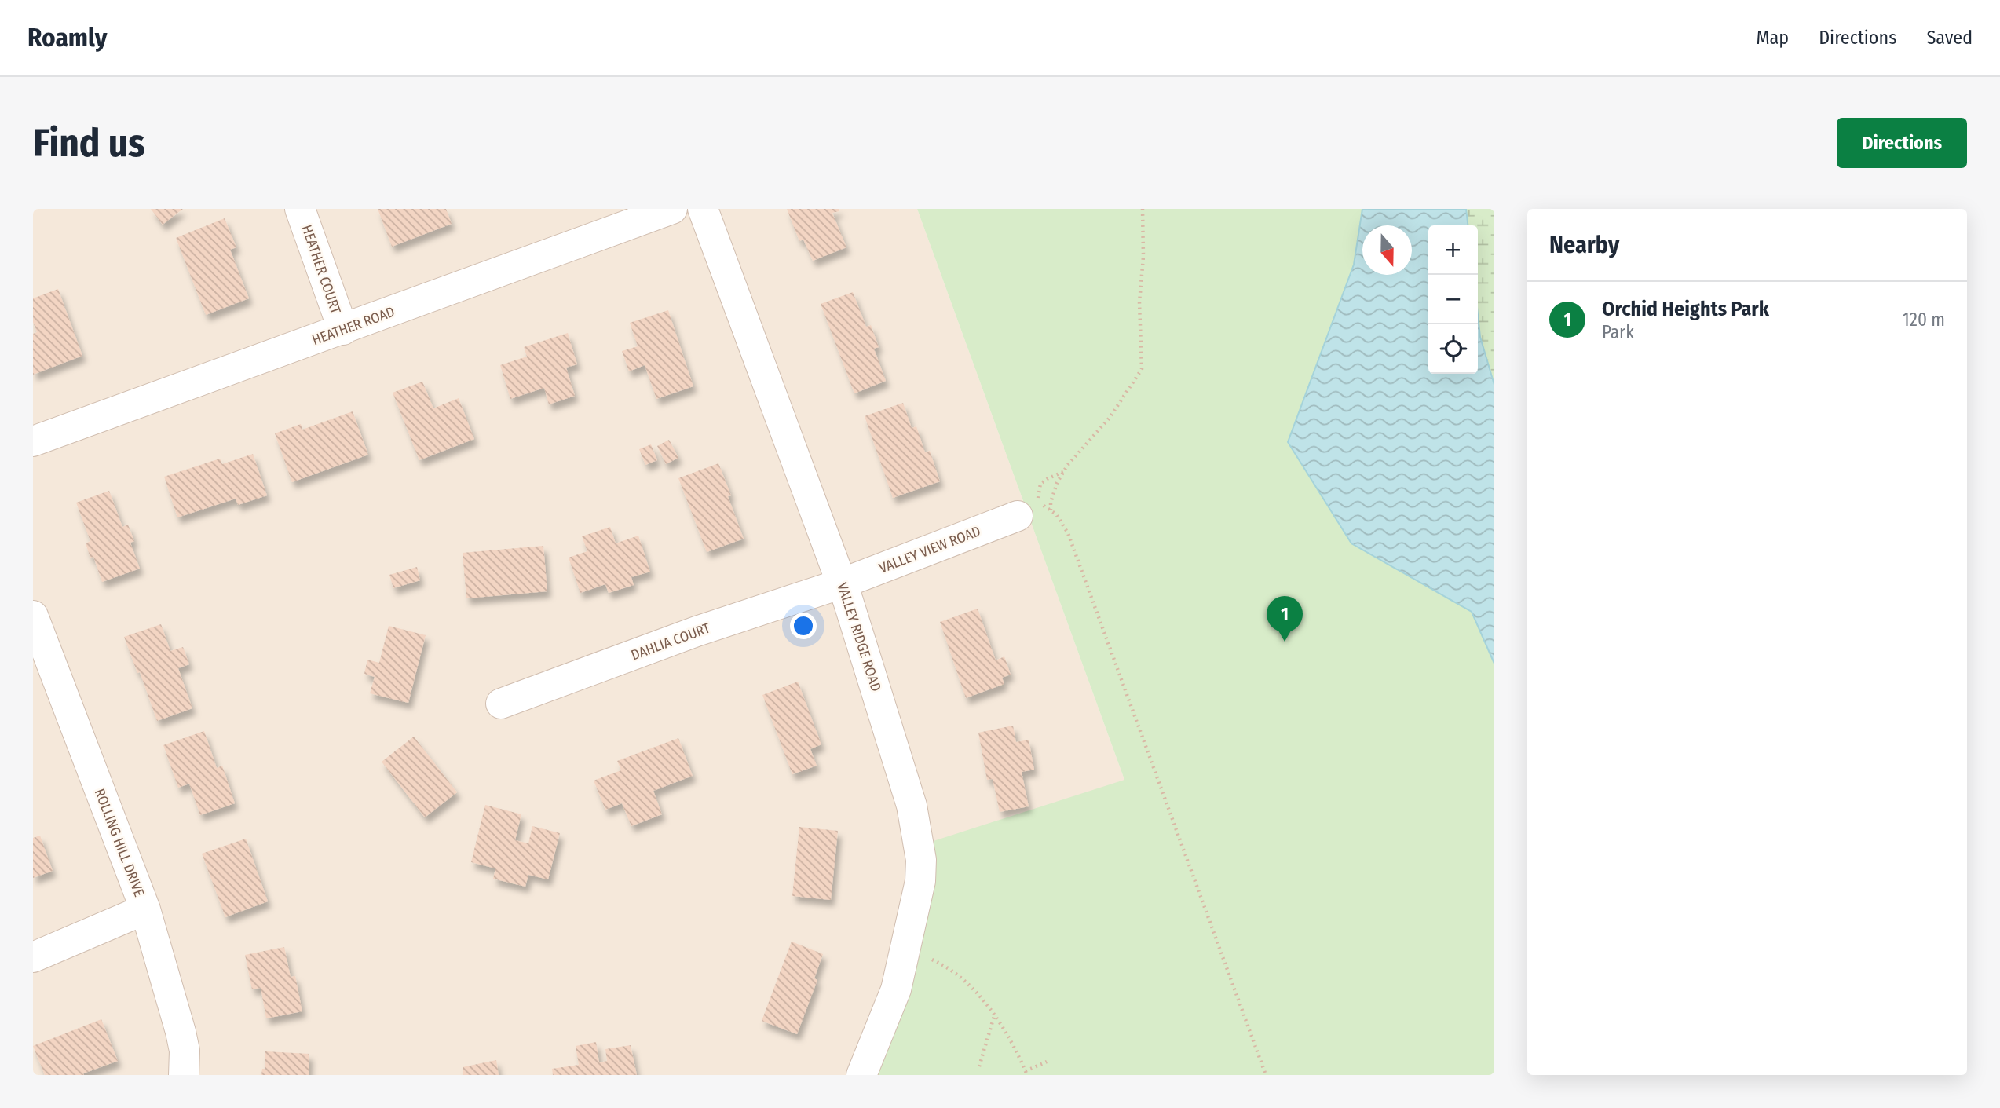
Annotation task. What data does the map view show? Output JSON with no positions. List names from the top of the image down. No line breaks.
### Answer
{"streets":{"street":["HEATHER COURT","HEATHER ROAD","VALLEY VIEW ROAD","VALLEY RIDGE ROAD","DAHLIA COURT","ROLLING HILL DRIVE"]},"crossings":[["HEATHER COURT","HEATHER ROAD"],["VALLEY VIEW ROAD","VALLEY RIDGE ROAD"],["VALLEY VIEW ROAD","DAHLIA COURT"],["VALLEY RIDGE ROAD","DAHLIA COURT"]],"north":"bottom","page":{"header":"Roamly","nav":["Map","Directions","Saved"],"buttons":"Directions","title":"Find us","heading":"Nearby","map_buttons":["+","−"],"list":[{"mark":"1","name":"Orchid Heights Park","note":"Park","value":"120 m"}],"pins":"1"}}
